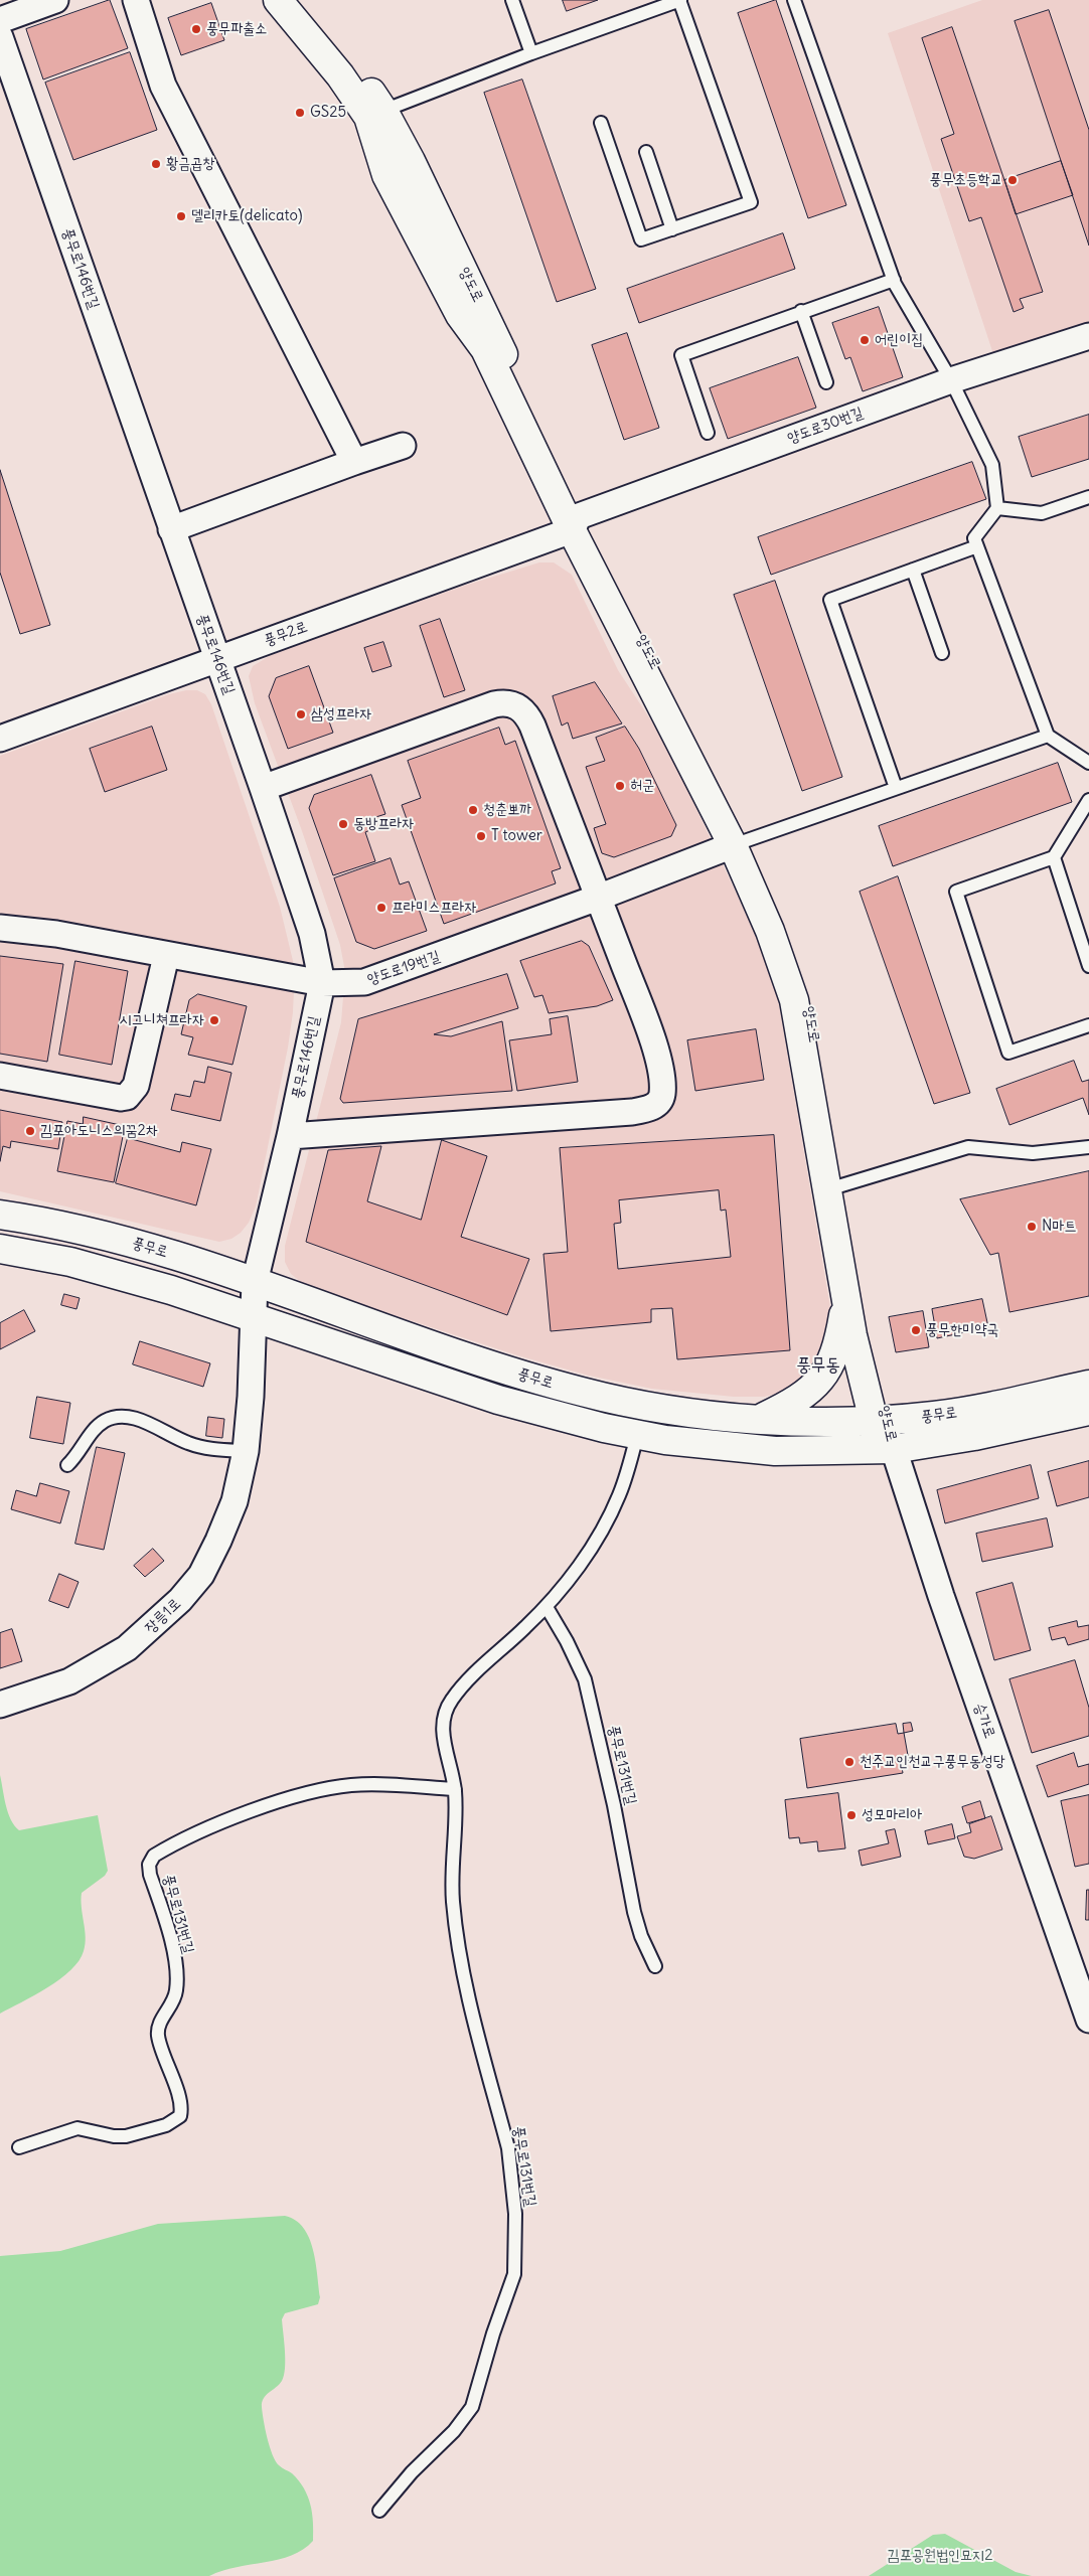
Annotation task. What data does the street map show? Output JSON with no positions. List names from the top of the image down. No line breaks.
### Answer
{"streets":{"street":["풍무로146번길","양도로","양도로30번길","풍무2로","양도로19번길","풍무로","장릉1로","승가로"],"lane":["풍무로131번길"]},"crossings":[["풍무로146번길","풍무2로"],["풍무로146번길","양도로19번길"],["풍무로146번길","풍무로"],["풍무로146번길","장릉1로"],["양도로","양도로30번길"],["양도로","풍무2로"],["양도로","양도로19번길"],["양도로","풍무로"],["양도로","승가로"],["양도로30번길","풍무2로"],["풍무로","장릉1로"],["풍무로","승가로"],["풍무로","풍무로131번길"]],"districts":["풍무동"],"parks":["김포공원법인묘지2"],"places":["풍무파출소","GS25","황금곱창","풍무초등학교","델리카토(delicato)","어린이집","삼성프라자","허군","청춘뽀까","동방프라자","T tower","프라미스프라자","시그니쳐프라자","김포아도니스의꿈2차","N마트","풍무한미약국","천주교인천교구풍무동성당","성모마리아"]}
